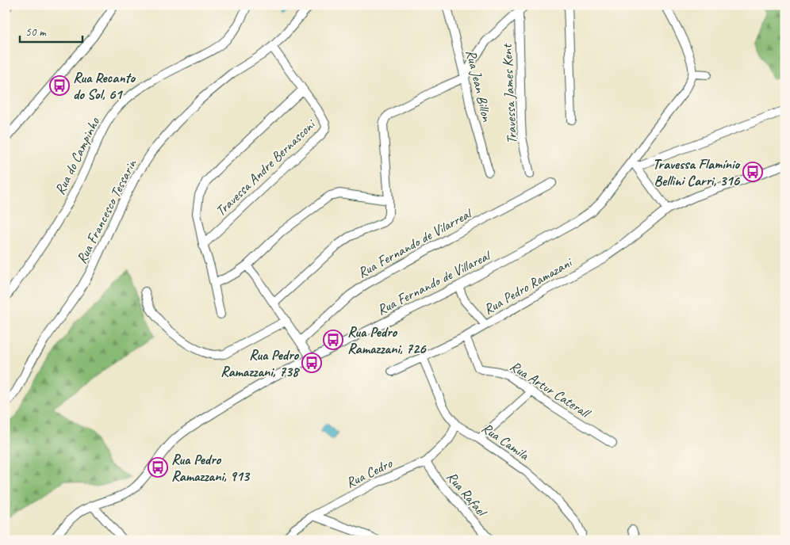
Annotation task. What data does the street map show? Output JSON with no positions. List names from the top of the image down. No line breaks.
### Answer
{"streets":{"street":["Rua Jean Billon","Travessa James Kent","Rua do Campinho","Travessa Andre Bernasconi","Rua Francesco Tessarin","Rua Fernando de Vilarreal","Rua Fernando de Villareal","Rua Pedro Ramazani","Rua Artur Caterall","Rua Camila","Rua Cedro","Rua Rafael"]},"crossings":[["Travessa Andre Bernasconi","Rua Francesco Tessarin"],["Rua Pedro Ramazani","Rua Artur Caterall"],["Rua Pedro Ramazani","Rua Camila"],["Rua Camila","Rua Cedro"],["Rua Cedro","Rua Rafael"]],"places":{"bus stop":["Rua Recanto do Sol, 61","Travessa Flamínio Bellini Carri, 316","Rua Pedro Ramazzani, 726","Rua Pedro Ramazzani, 738","Rua Pedro Ramazzani, 913"]},"scale_bar":"50 m"}
